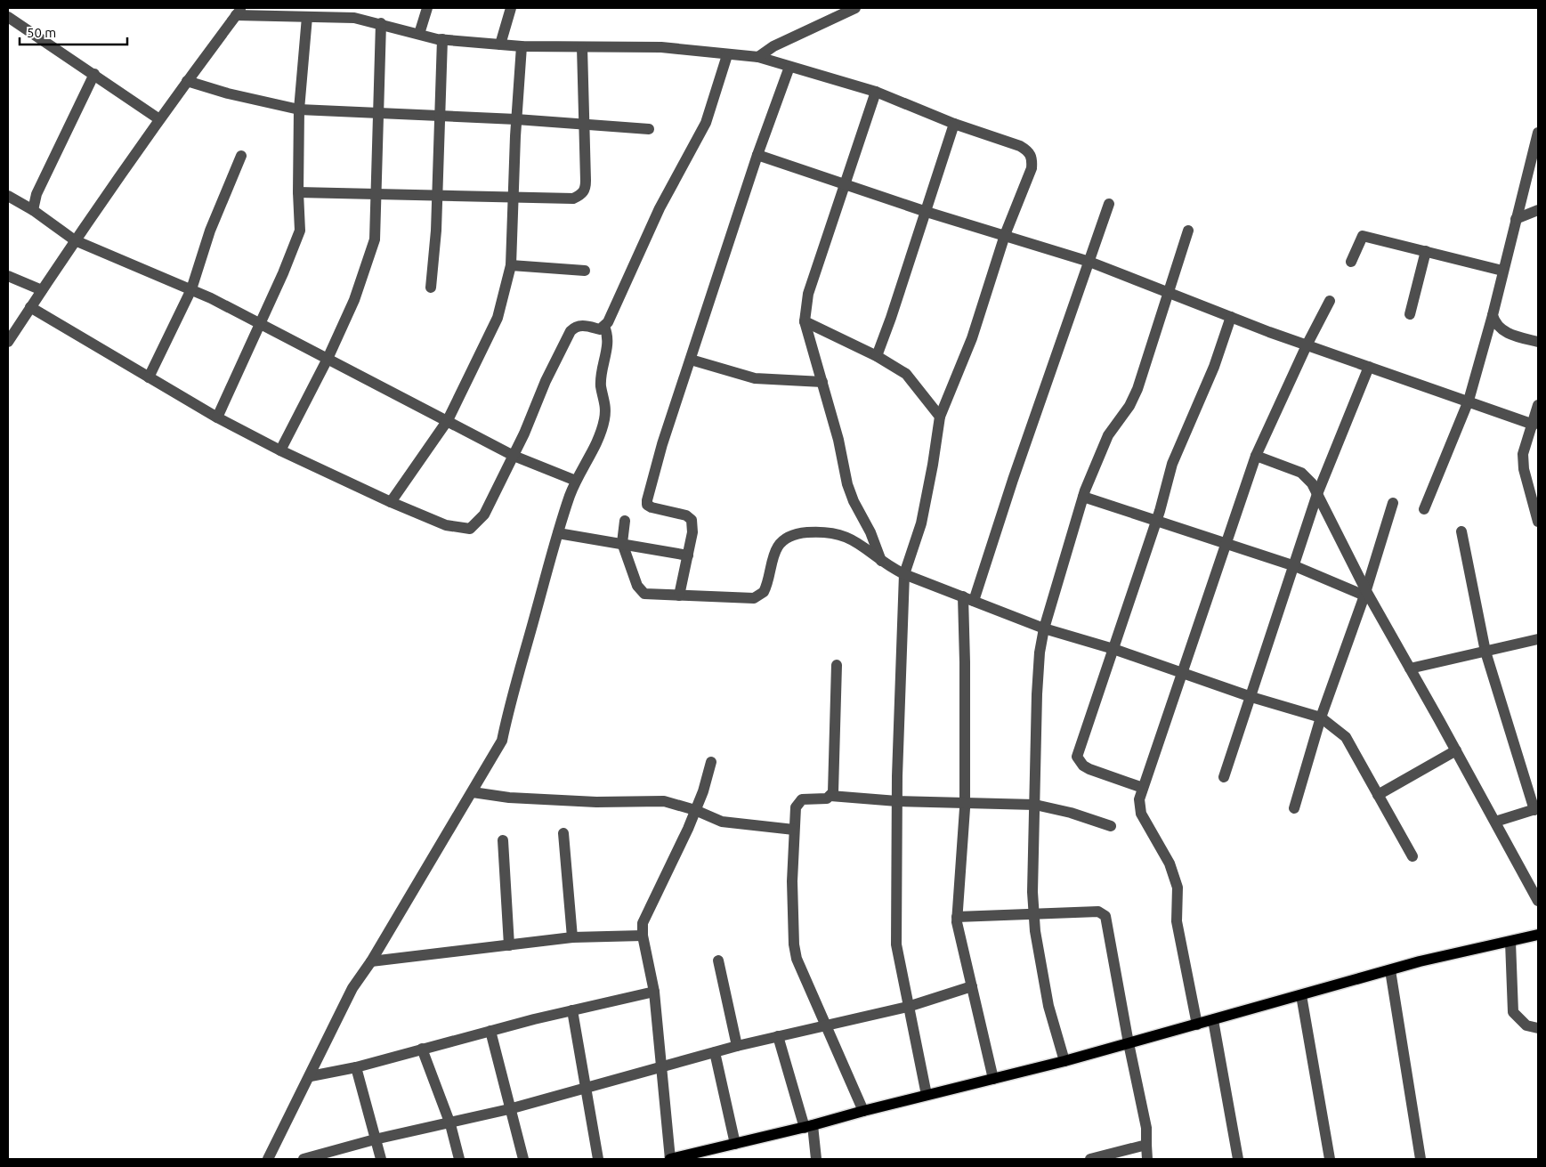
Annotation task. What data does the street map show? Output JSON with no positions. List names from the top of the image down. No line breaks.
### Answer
{"scale_bar":"50 m"}
